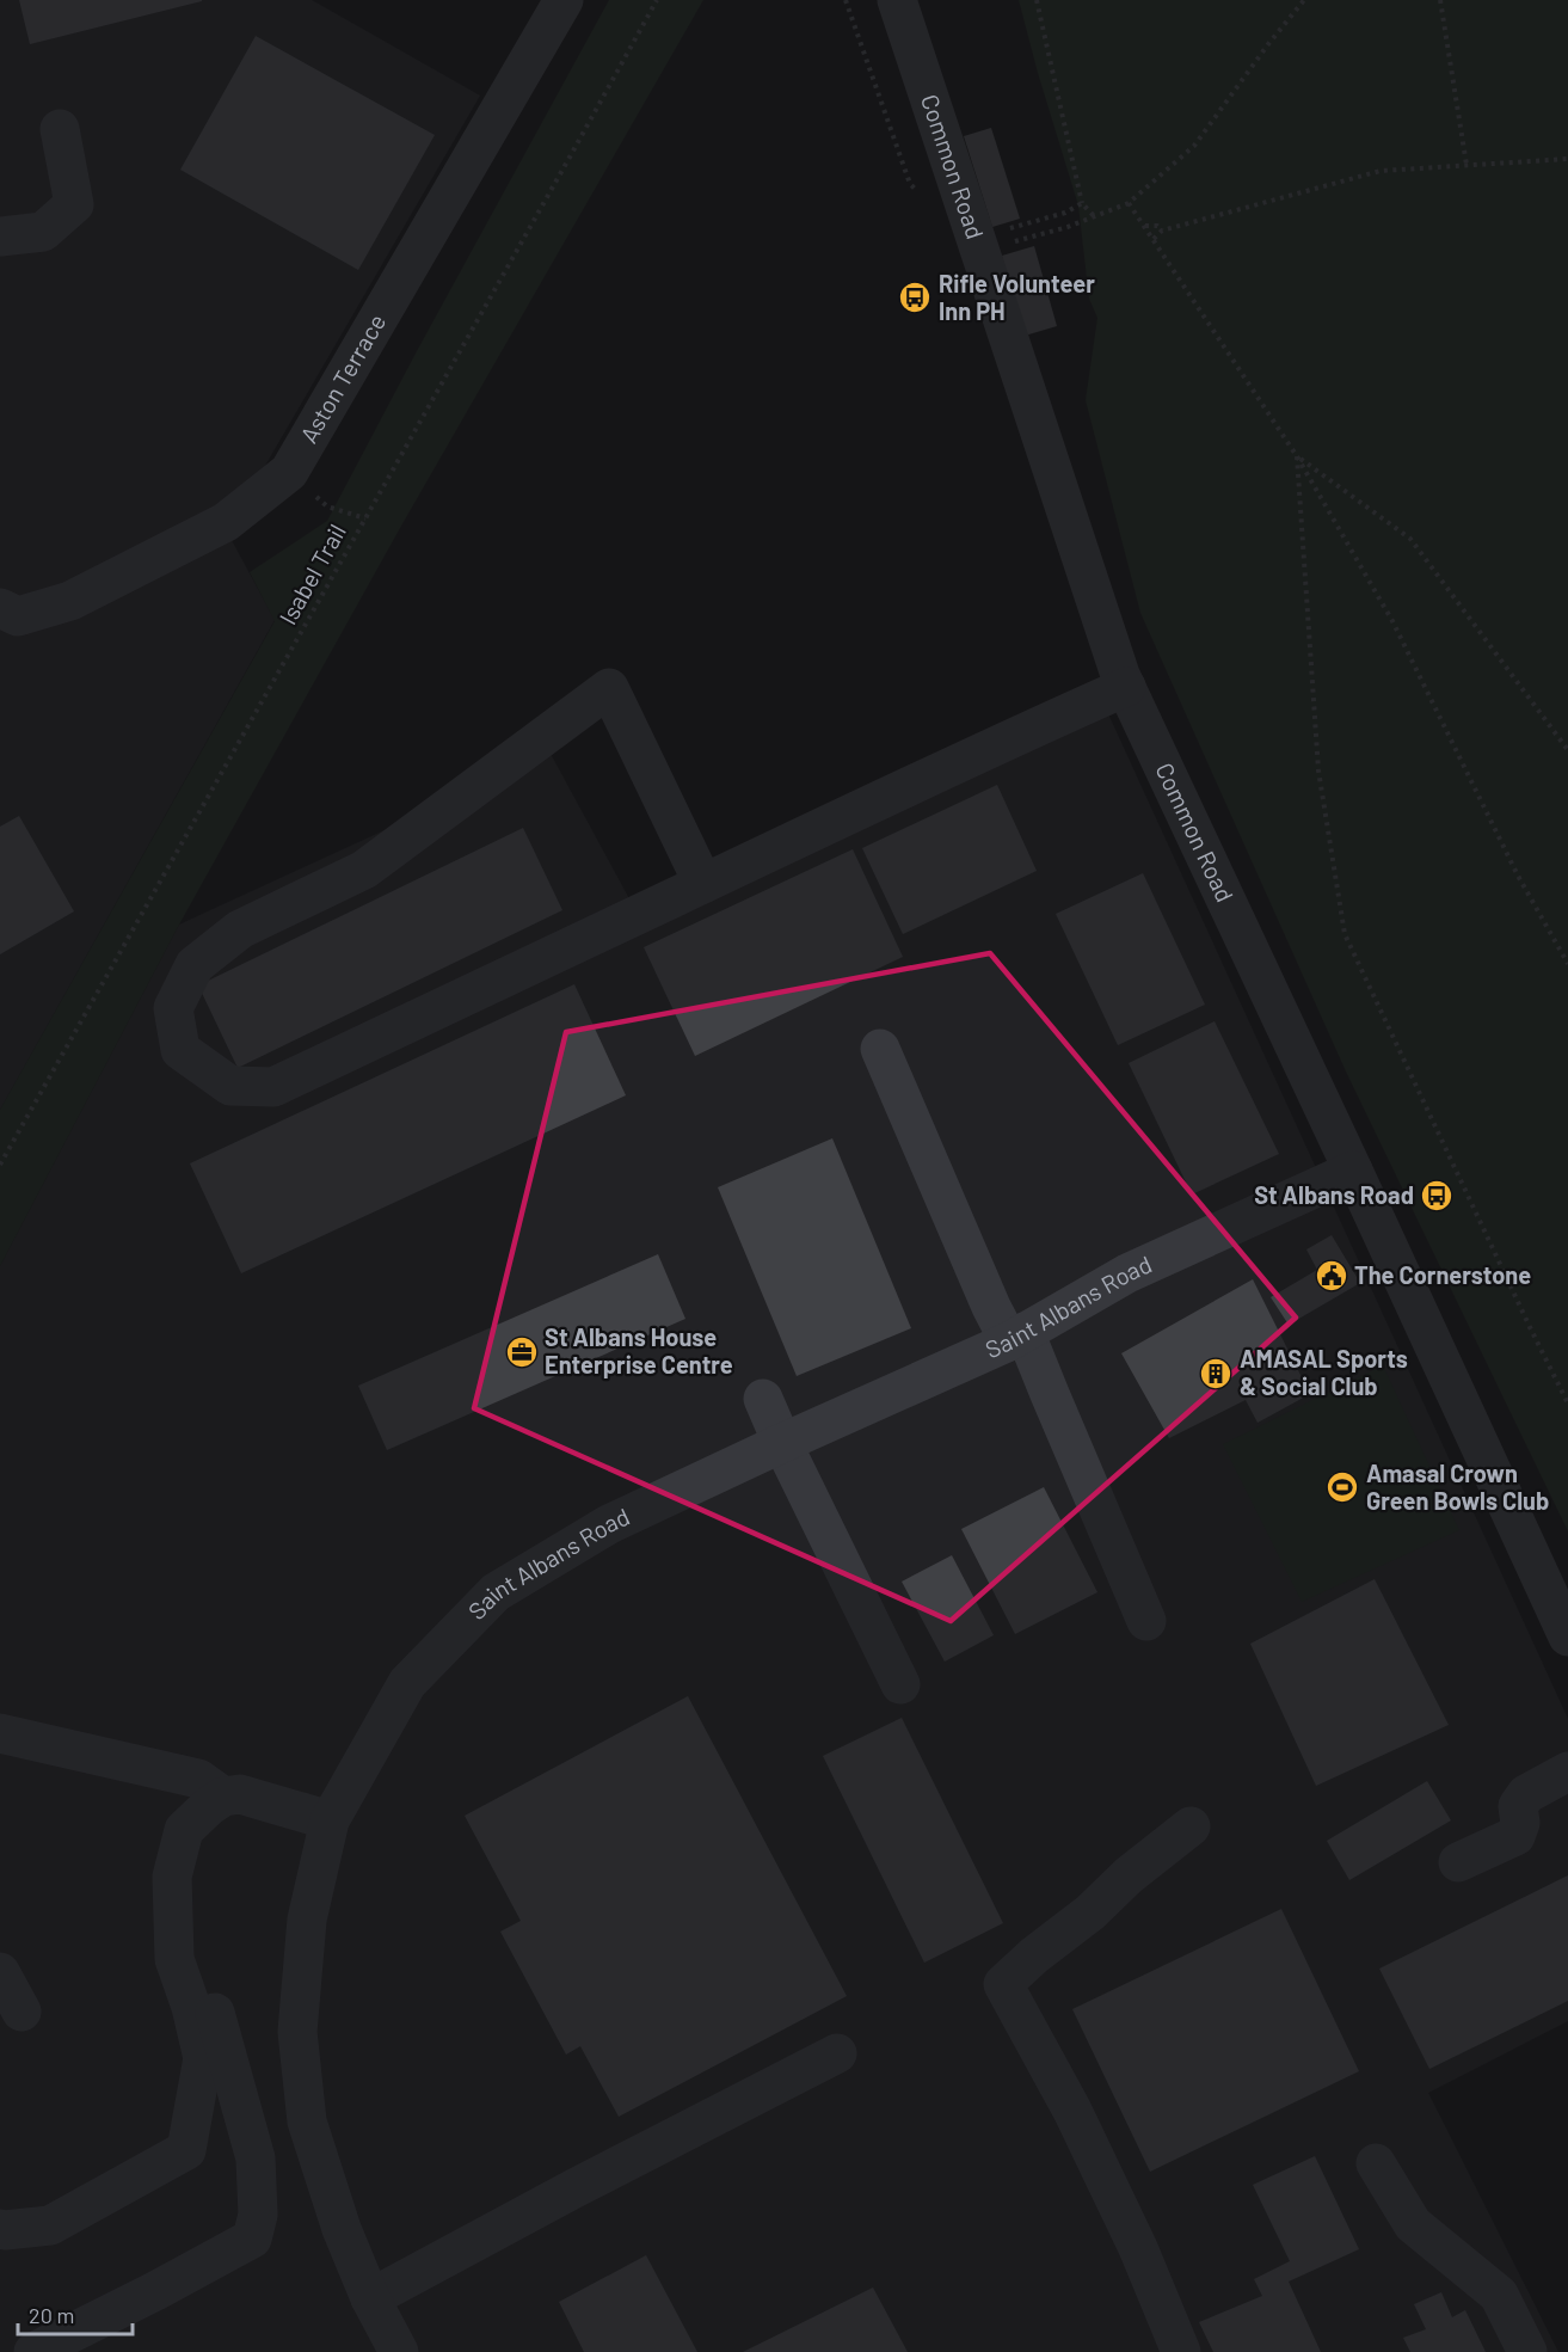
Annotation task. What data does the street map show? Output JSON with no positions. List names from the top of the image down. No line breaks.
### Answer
{"streets":{"street":["Common Road","Aston Terrace","Saint Albans Road"],"path":["Isabel Trail"]},"crossings":[["Common Road","Saint Albans Road"]],"places":{"bus stop":["Rifle Volunteer Inn PH","St Albans Road"],"public building":["The Cornerstone"],"office":["St Albans House Enterprise Centre"],"building":["AMASAL Sports & Social Club"],"sports":["Amasal Crown Green Bowls Club"]},"scale_bar":"20 m"}
